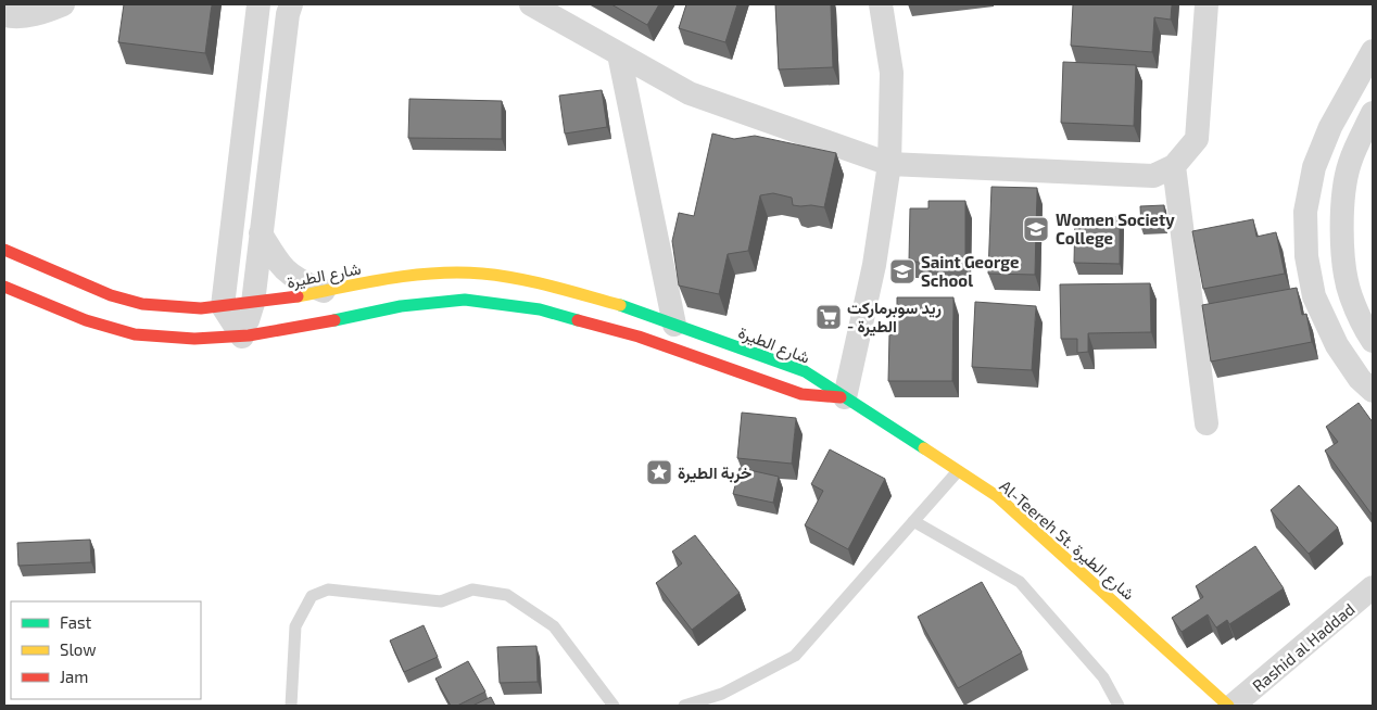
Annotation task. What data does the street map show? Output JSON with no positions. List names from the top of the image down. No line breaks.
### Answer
{"streets":{"main road":["شارع الطيرة","Al-Teereh St. شارع الطيرة"],"street":["Rashid al Haddad"]},"crossings":[["شارع الطيرة","Al-Teereh St. شارع الطيرة"]],"places":{"school or university":["Women Society College","Saint George School"],"supermarket":["ريد سوبرماركت - الطيرة"],"place":["خربة الطيرة"]},"legend":["Fast","Slow","Jam"]}
